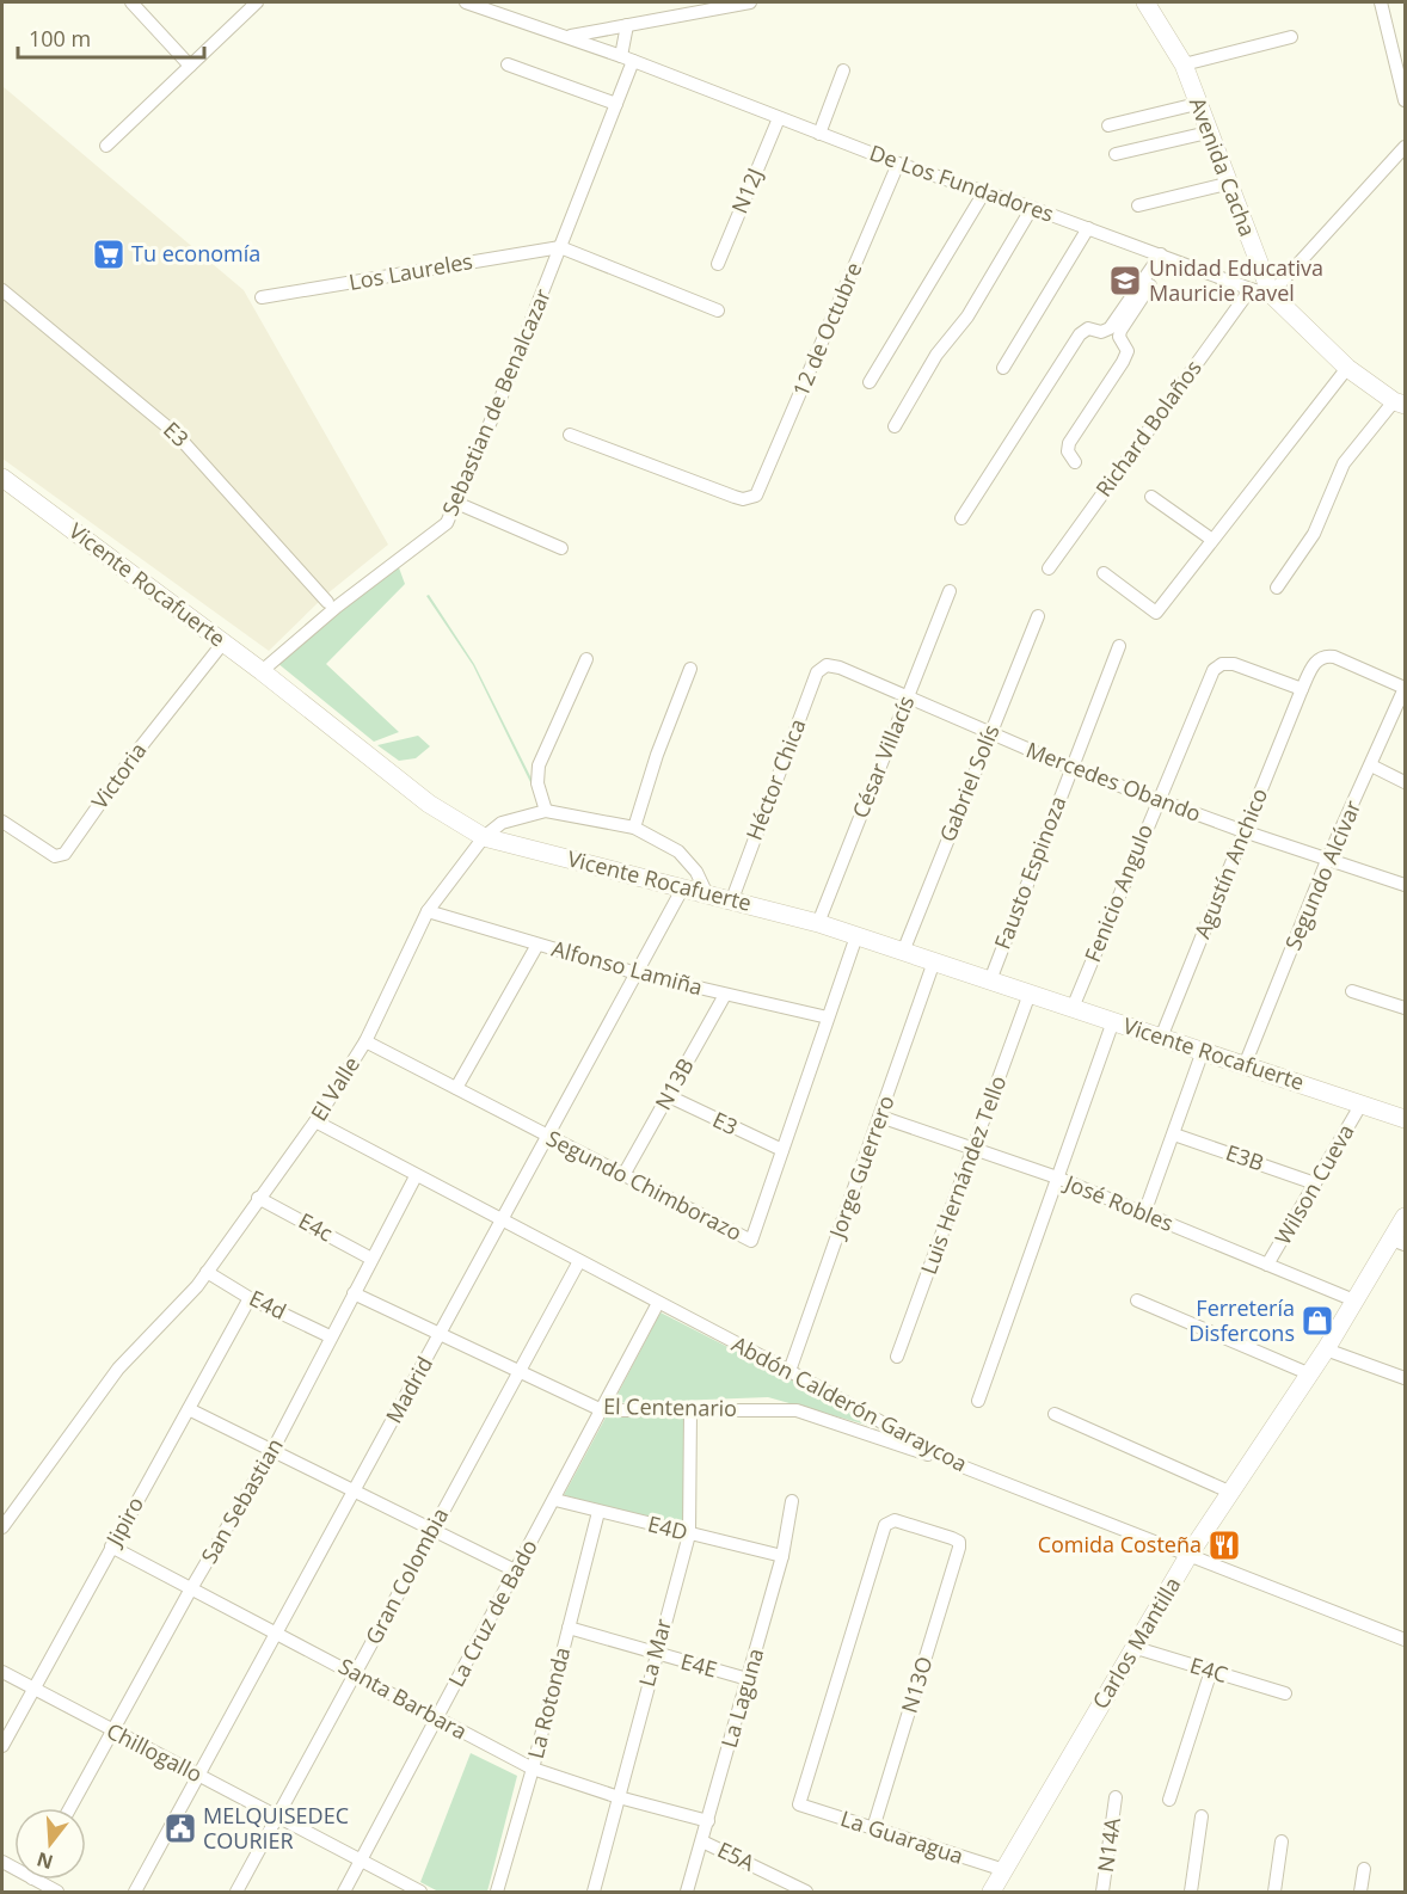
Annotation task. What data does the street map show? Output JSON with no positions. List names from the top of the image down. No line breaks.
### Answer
{"streets":{"street":["Avenida Cacha","De Los Fundadores","N12J","Los Laureles","12 de Octubre","Sebastian de Benalcazar","Richard Bolaños","E3","Vicente Rocafuerte","César Villacís","Victoria","Héctor Chica","Mercedes Obando","Gabriel Solís","Agustín Anchico","Fausto Espinoza","Segundo Alcívar","Fenicio Angulo","Alfonso Lamiña","N13B","El Valle","E3B","Jorge Guerrero","Luis Hernández Tello","Wilson Cueva","Segundo Chimborazo","José Robles","E4c","E4d","Madrid","Abdón Calderón Garaycoa","El Centenario","San Sebastian","Jipiro","E4D","Gran Colombia","La Cruz de Bado","Carlos Mantilla","La Mar","E4E","E4C","N13O","La Laguna","Santa Barbara","La Rotonda","Chillogallo","La Guaragua","N14A","E5A"]},"crossings":[["Avenida Cacha","De Los Fundadores"],["De Los Fundadores","N12J"],["De Los Fundadores","12 de Octubre"],["De Los Fundadores","Sebastian de Benalcazar"],["De Los Fundadores","Richard Bolaños"],["Los Laureles","Sebastian de Benalcazar"],["Sebastian de Benalcazar","Vicente Rocafuerte"],["E3","N13B"],["E3","Segundo Chimborazo"],["Vicente Rocafuerte","César Villacís"],["Vicente Rocafuerte","Victoria"],["Vicente Rocafuerte","Héctor Chica"],["Vicente Rocafuerte","Gabriel Solís"],["Vicente Rocafuerte","Agustín Anchico"],["Vicente Rocafuerte","Fausto Espinoza"],["Vicente Rocafuerte","Segundo Alcívar"],["Vicente Rocafuerte","Fenicio Angulo"],["Vicente Rocafuerte","El Valle"],["Vicente Rocafuerte","Jorge Guerrero"],["Vicente Rocafuerte","Luis Hernández Tello"],["Vicente Rocafuerte","Wilson Cueva"],["Vicente Rocafuerte","Segundo Chimborazo"],["Vicente Rocafuerte","Madrid"],["César Villacís","Mercedes Obando"],["Héctor Chica","Mercedes Obando"],["Mercedes Obando","Gabriel Solís"],["Mercedes Obando","Agustín Anchico"],["Mercedes Obando","Fausto Espinoza"],["Mercedes Obando","Segundo Alcívar"],["Mercedes Obando","Fenicio Angulo"],["Agustín Anchico","Segundo Alcívar"],["Agustín Anchico","Fenicio Angulo"],["Alfonso Lamiña","N13B"],["Alfonso Lamiña","El Valle"],["Alfonso Lamiña","Segundo Chimborazo"],["Alfonso Lamiña","Madrid"],["N13B","Segundo Chimborazo"],["El Valle","Segundo Chimborazo"],["El Valle","E4c"],["El Valle","E4d"],["El Valle","Abdón Calderón Garaycoa"],["E3B","Wilson Cueva"],["Jorge Guerrero","José Robles"],["Jorge Guerrero","Abdón Calderón Garaycoa"],["Luis Hernández Tello","José Robles"],["Wilson Cueva","José Robles"],["Segundo Chimborazo","Madrid"],["José Robles","Carlos Mantilla"],["E4c","San Sebastian"],["E4d","San Sebastian"],["E4d","Jipiro"],["Madrid","Abdón Calderón Garaycoa"],["Madrid","El Centenario"],["Madrid","Santa Barbara"],["Madrid","Chillogallo"],["Abdón Calderón Garaycoa","El Centenario"],["Abdón Calderón Garaycoa","San Sebastian"],["Abdón Calderón Garaycoa","Gran Colombia"],["Abdón Calderón Garaycoa","La Cruz de Bado"],["Abdón Calderón Garaycoa","Carlos Mantilla"],["El Centenario","San Sebastian"],["El Centenario","Gran Colombia"],["El Centenario","La Cruz de Bado"],["El Centenario","La Mar"],["San Sebastian","Santa Barbara"],["San Sebastian","Chillogallo"],["Jipiro","Santa Barbara"],["Jipiro","Chillogallo"],["E4D","La Cruz de Bado"],["E4D","La Mar"],["E4D","La Laguna"],["E4D","La Rotonda"],["Gran Colombia","Santa Barbara"],["Gran Colombia","Chillogallo"],["La Cruz de Bado","Santa Barbara"],["La Cruz de Bado","Chillogallo"],["Carlos Mantilla","E4C"],["Carlos Mantilla","La Guaragua"],["La Mar","E4E"],["La Mar","Santa Barbara"],["E4E","La Laguna"],["E4E","La Rotonda"],["N13O","La Guaragua"],["La Laguna","Santa Barbara"],["La Laguna","E5A"],["Santa Barbara","La Rotonda"]],"places":{"supermarket":["Tu economía"],"school or university":["Unidad Educativa Mauricie Ravel"],"shop":["Ferretería Disfercons"],"restaurant":["Comida Costeña"],"public building":["MELQUISEDEC COURIER"]},"scale_bar":"100 m","north":"bottom"}
